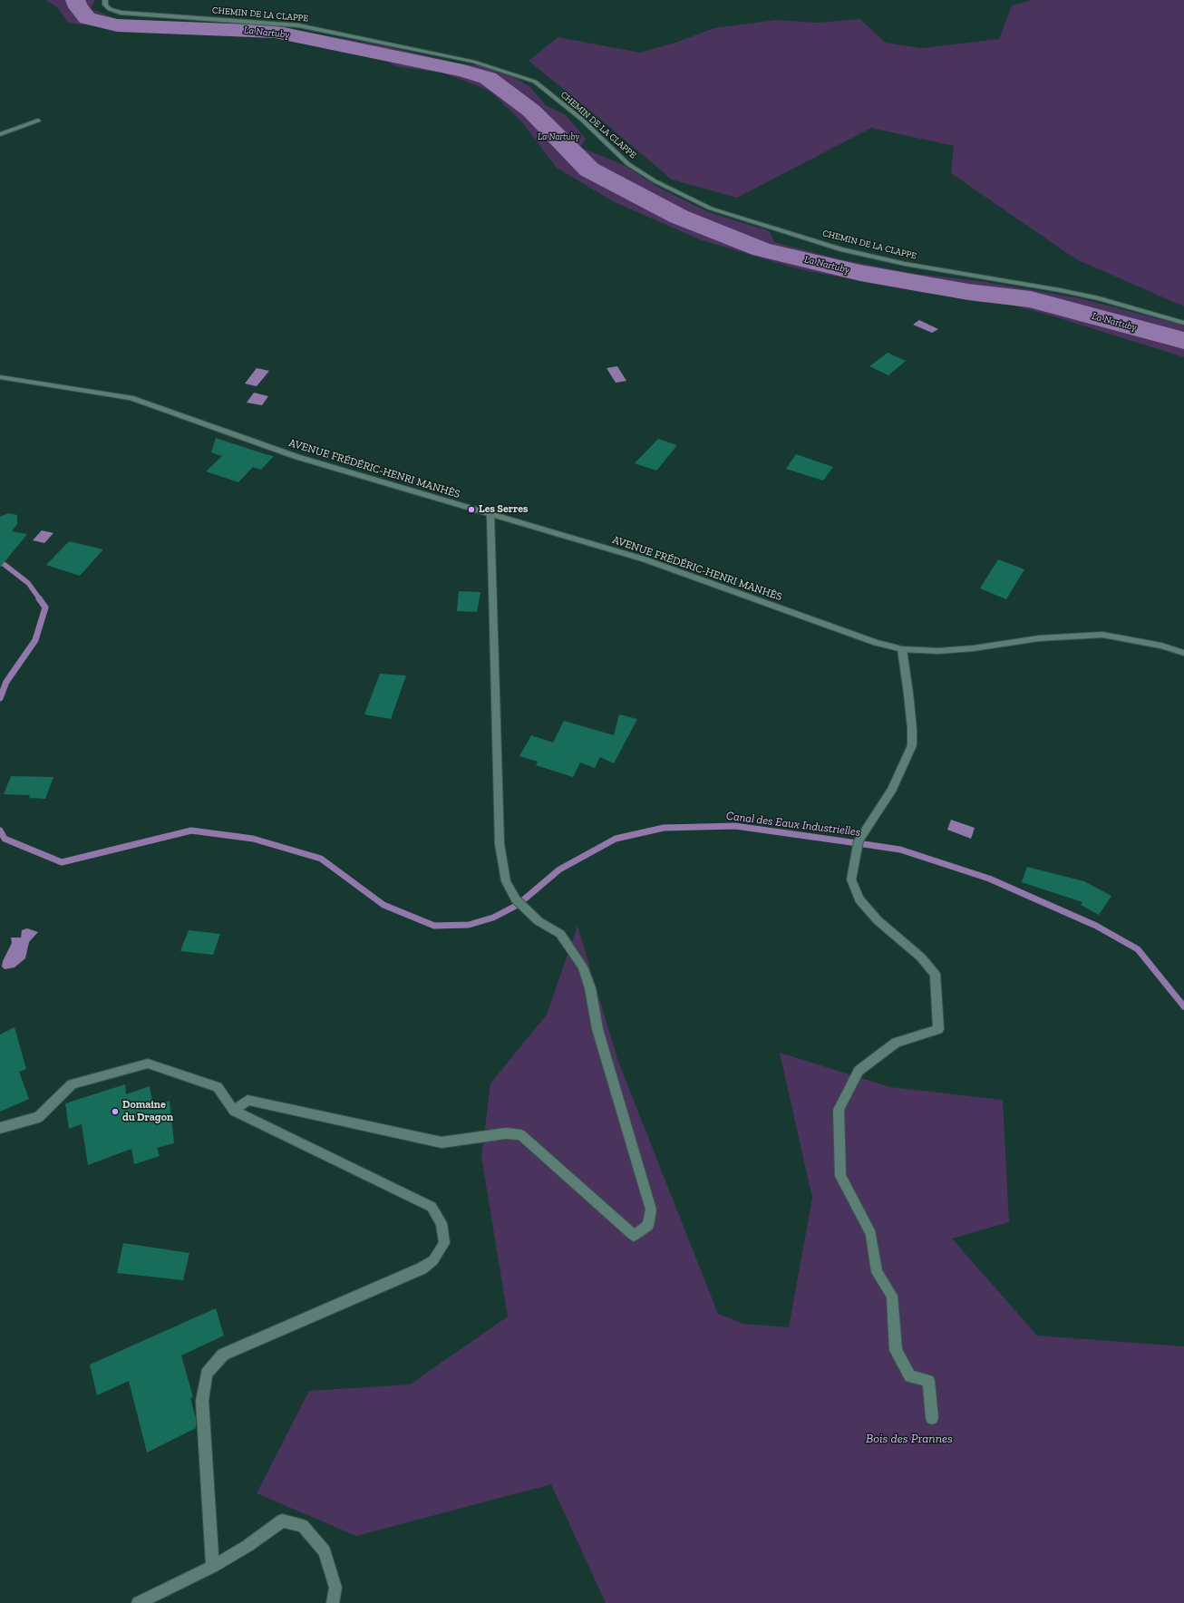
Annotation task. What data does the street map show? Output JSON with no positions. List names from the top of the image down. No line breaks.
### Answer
{"streets":{"street":["CHEMIN DE LA CLAPPE","AVENUE FRÉDÉRIC-HENRI MANHÈS"]},"water":["La Nartuby","Canal des Eaux Industrielles"],"parks":["La Nartuby","Bois des Prannes"],"places":["Les Serres","Domaine du Dragon"]}
